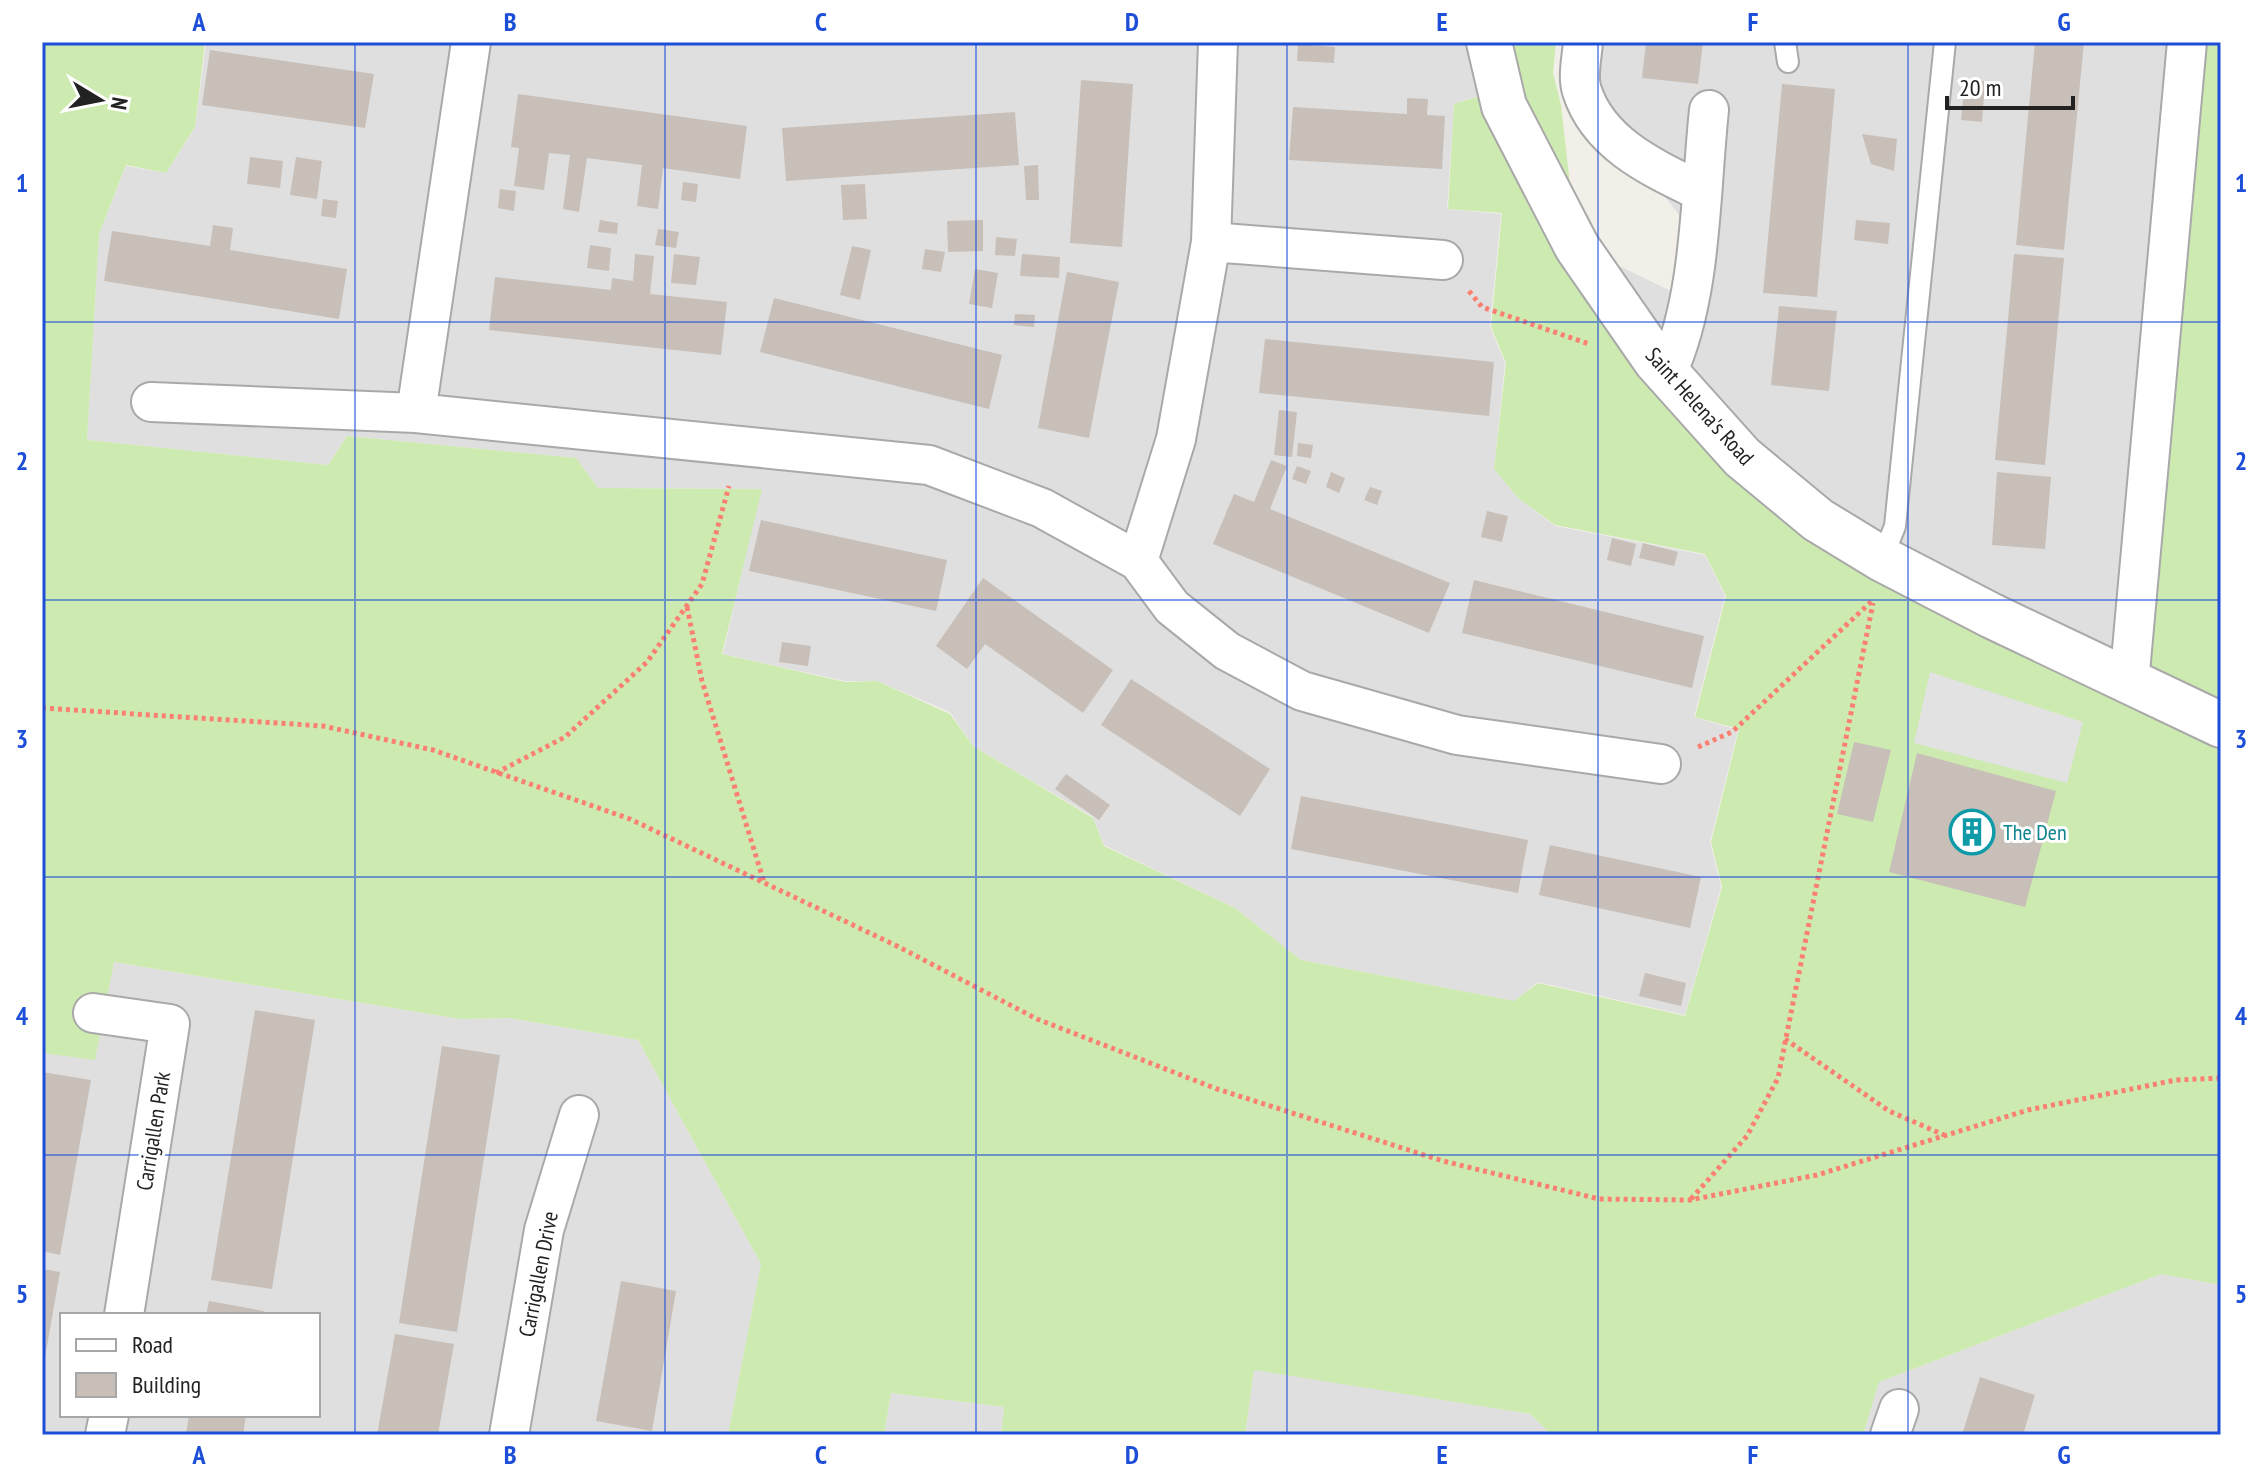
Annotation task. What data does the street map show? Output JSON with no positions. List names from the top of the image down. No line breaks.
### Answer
{"streets":{"street":["Saint Helena's Road","Carrigallen Park","Carrigallen Drive"]},"places":{"building":["The Den"]},"legend":["Road","Building"],"scale_bar":"20 m","north":"right","grid":{"columns":["A","B","C","D","E","F","G"],"rows":["1","2","3","4","5"]}}
